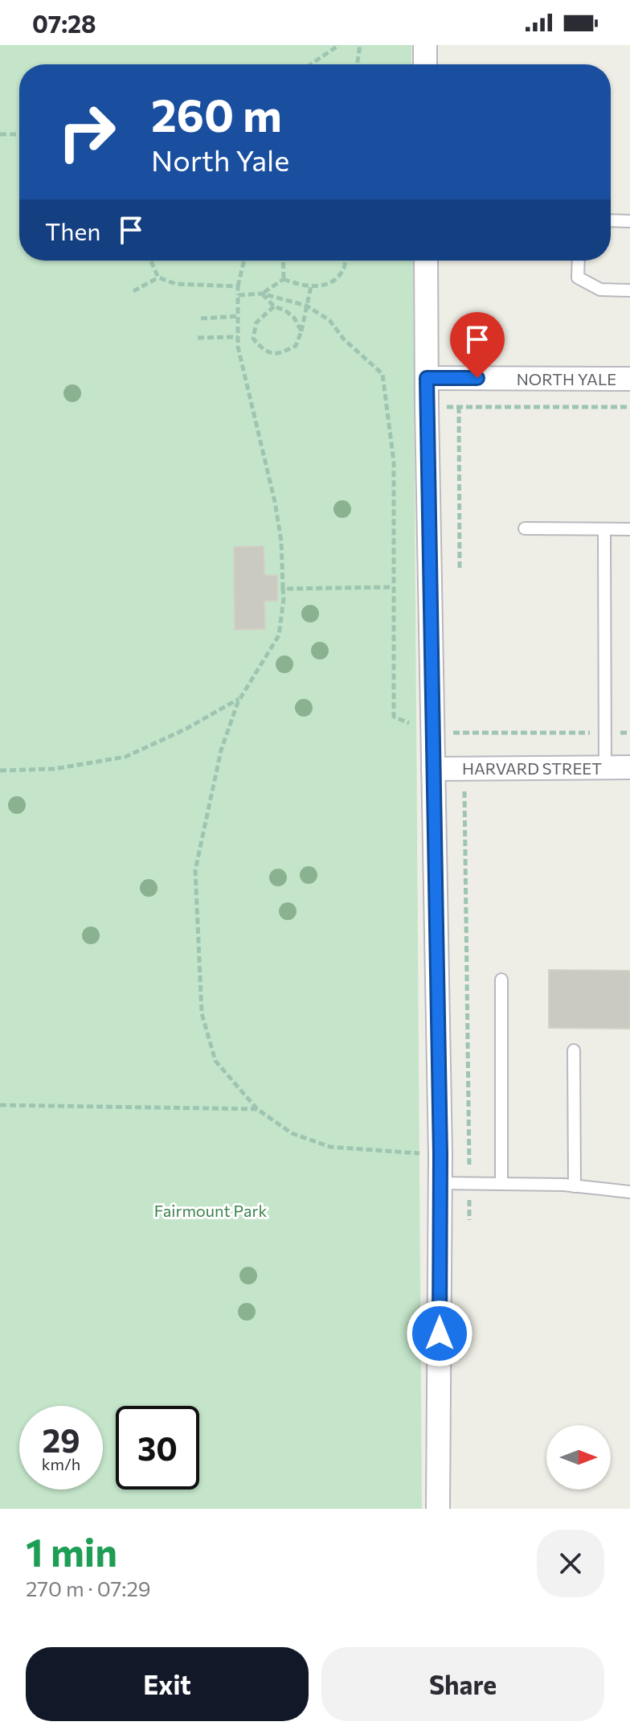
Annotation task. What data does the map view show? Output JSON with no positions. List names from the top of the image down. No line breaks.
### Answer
{"streets":{"street":["NORTH YALE","HARVARD STREET"]},"parks":["Fairmount Park"],"north":"right","page":{"status":"07:28","turn":["260 m","North Yale"],"then":"Then","speed":"29 km/h","limit":"30","heading":["1 min","270 m · 07:29"],"buttons":["Exit","Share"]}}
